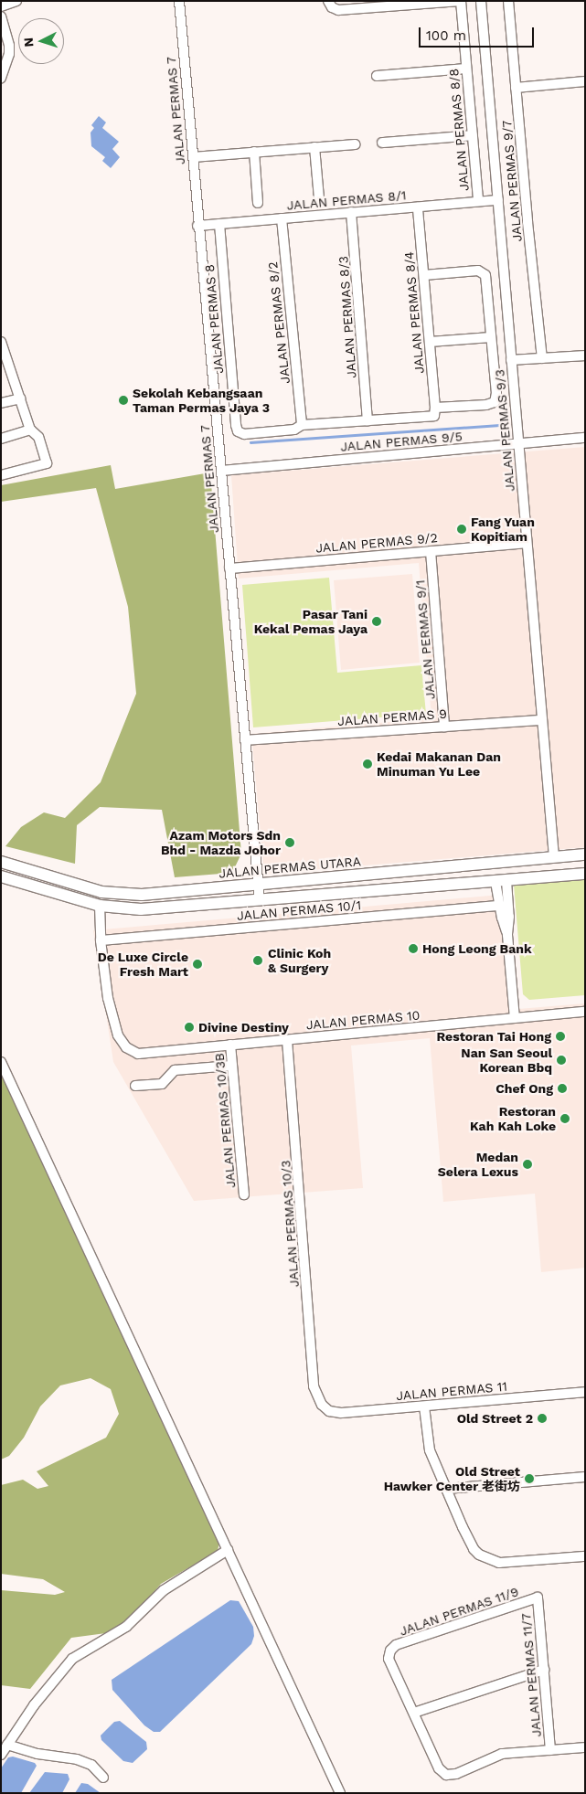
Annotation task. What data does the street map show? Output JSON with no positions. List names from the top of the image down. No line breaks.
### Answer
{"streets":{"main road":["JALAN PERMAS UTARA"],"street":["JALAN PERMAS 7","JALAN PERMAS 8/8","JALAN PERMAS 9/7","JALAN PERMAS 8/1","JALAN PERMAS 8/4","JALAN PERMAS 8/3","JALAN PERMAS 8","JALAN PERMAS 8/2","JALAN PERMAS 9/3","JALAN PERMAS 9/5","JALAN PERMAS 9/2","JALAN PERMAS 9/1","JALAN PERMAS 9","JALAN PERMAS 10/1","JALAN PERMAS 10","JALAN PERMAS 10/3B","JALAN PERMAS 10/3","JALAN PERMAS 11","JALAN PERMAS 11/9","JALAN PERMAS 11/7"]},"crossings":[["JALAN PERMAS 7","JALAN PERMAS 8/1"],["JALAN PERMAS 7","JALAN PERMAS 9/5"],["JALAN PERMAS 7","JALAN PERMAS 9/2"],["JALAN PERMAS 7","JALAN PERMAS 9"],["JALAN PERMAS 7","JALAN PERMAS UTARA"],["JALAN PERMAS 8/8","JALAN PERMAS 8/1"],["JALAN PERMAS 8/1","JALAN PERMAS 8/4"],["JALAN PERMAS 8/1","JALAN PERMAS 8/3"],["JALAN PERMAS 8/1","JALAN PERMAS 8"],["JALAN PERMAS 8/1","JALAN PERMAS 8/2"],["JALAN PERMAS 8/1","JALAN PERMAS 9/3"],["JALAN PERMAS 8/4","JALAN PERMAS 8"],["JALAN PERMAS 8/3","JALAN PERMAS 8"],["JALAN PERMAS 8","JALAN PERMAS 8/2"],["JALAN PERMAS 9/3","JALAN PERMAS 9/5"],["JALAN PERMAS 9/3","JALAN PERMAS 9/2"],["JALAN PERMAS 9/3","JALAN PERMAS 9"],["JALAN PERMAS 9/3","JALAN PERMAS UTARA"],["JALAN PERMAS 9/2","JALAN PERMAS 9/1"],["JALAN PERMAS 9/1","JALAN PERMAS 9"],["JALAN PERMAS 10/1","JALAN PERMAS 10"],["JALAN PERMAS 10","JALAN PERMAS 10/3B"],["JALAN PERMAS 10","JALAN PERMAS 10/3"],["JALAN PERMAS 10/3","JALAN PERMAS 11"],["JALAN PERMAS 11/9","JALAN PERMAS 11/7"]],"places":["Sekolah Kebangsaan Taman Permas Jaya 3","Fang Yuan Kopitiam","Pasar Tani Kekal Pemas Jaya","Kedai Makanan Dan Minuman Yu Lee","Azam Motors Sdn Bhd - Mazda Johor","Hong Leong Bank","Clinic Koh & Surgery","De Luxe Circle Fresh Mart","Divine Destiny","Restoran Tai Hong","Nan San Seoul Korean Bbq","Chef Ong","Restoran Kah Kah Loke","Medan Selera Lexus","Old Street 2","Old Street Hawker Center 老街坊"],"scale_bar":"100 m","north":"left"}
